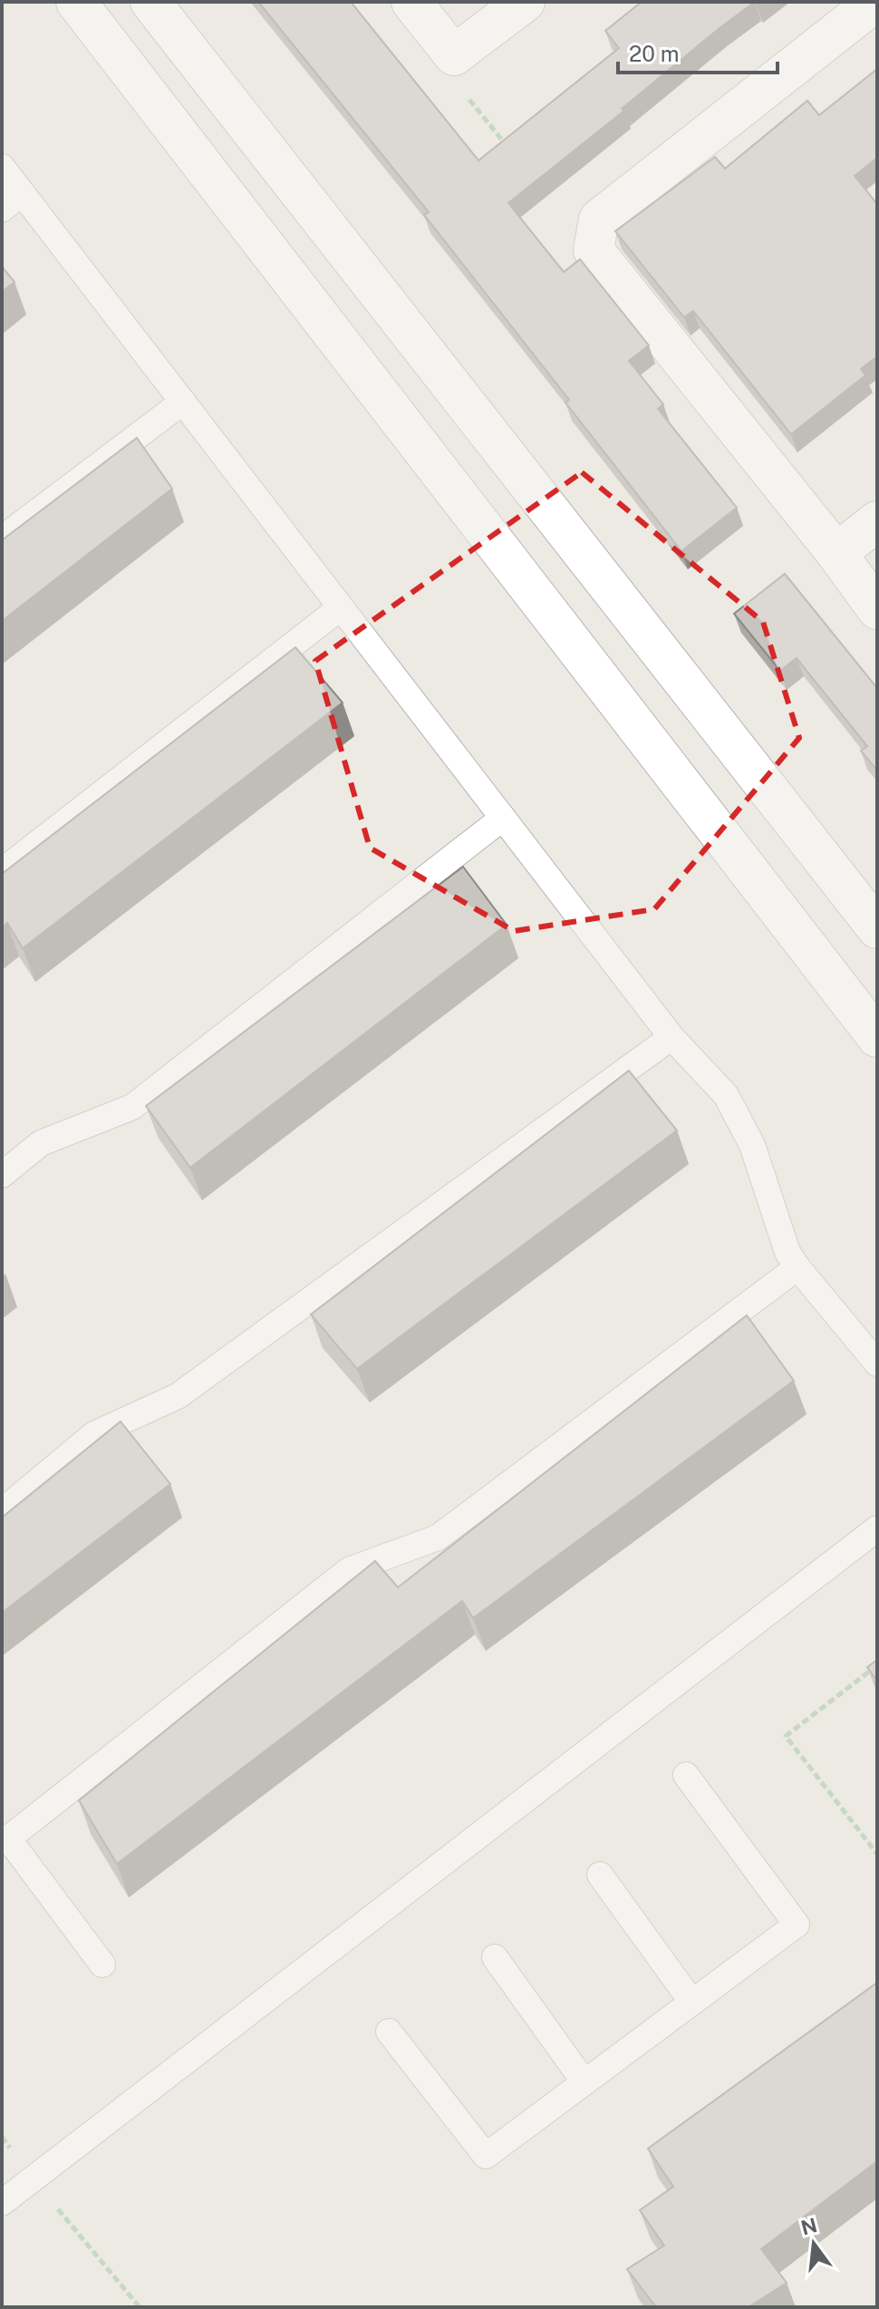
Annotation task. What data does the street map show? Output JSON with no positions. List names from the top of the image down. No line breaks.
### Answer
{"scale_bar":"20 m","north":"top"}
